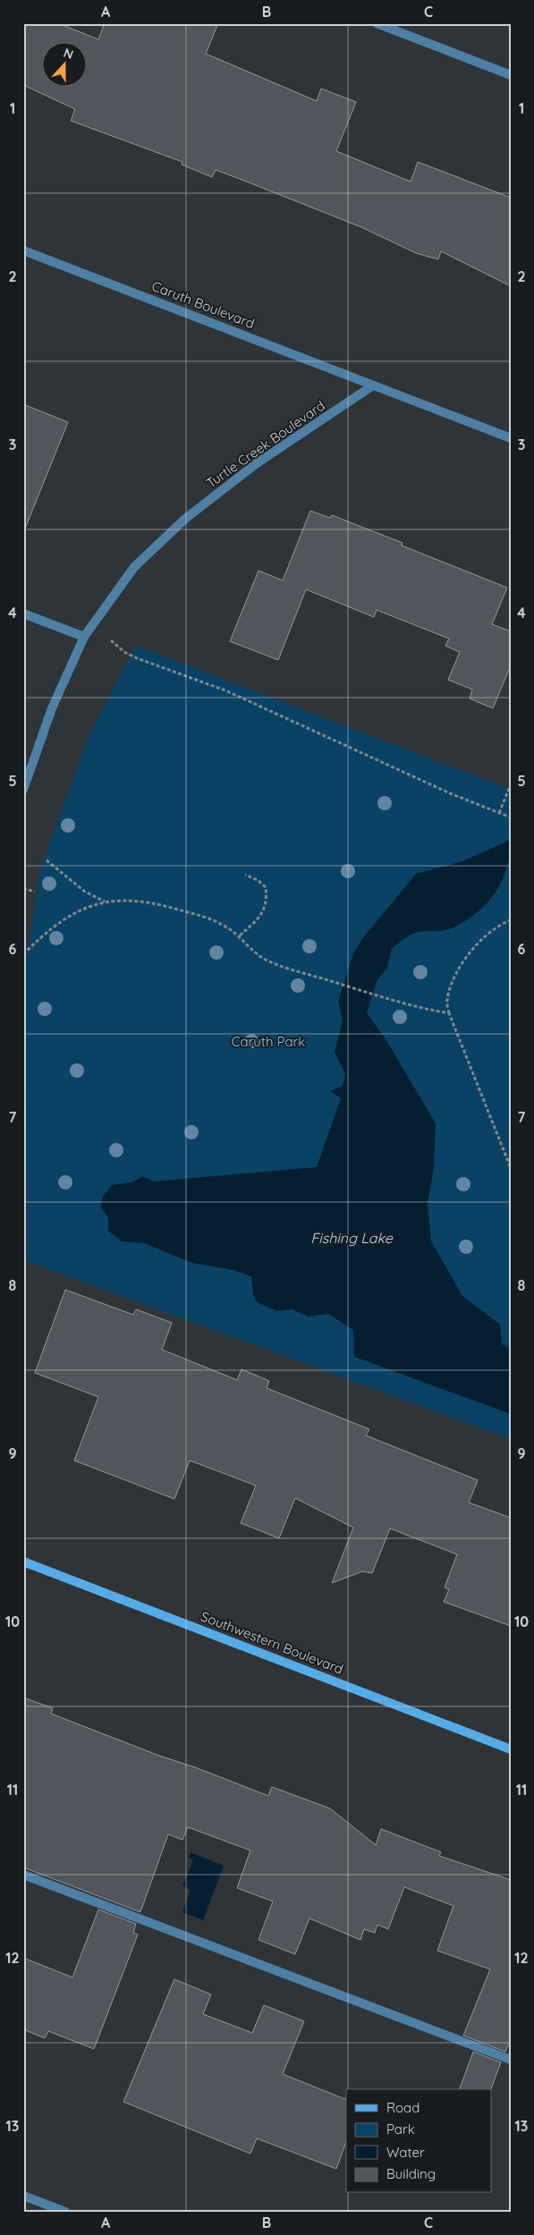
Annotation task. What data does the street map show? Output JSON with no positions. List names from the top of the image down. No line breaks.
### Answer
{"streets":{"street":["Caruth Boulevard","Turtle Creek Boulevard","Southwestern Boulevard"]},"crossings":[["Caruth Boulevard","Turtle Creek Boulevard"]],"water":["Fishing Lake"],"parks":["Caruth Park"],"legend":["Road","Park","Water","Building"],"north":"top","grid":{"columns":["A","B","C"],"rows":["1","2","3","4","5","6","7","8","9","10","11","12","13"]}}
